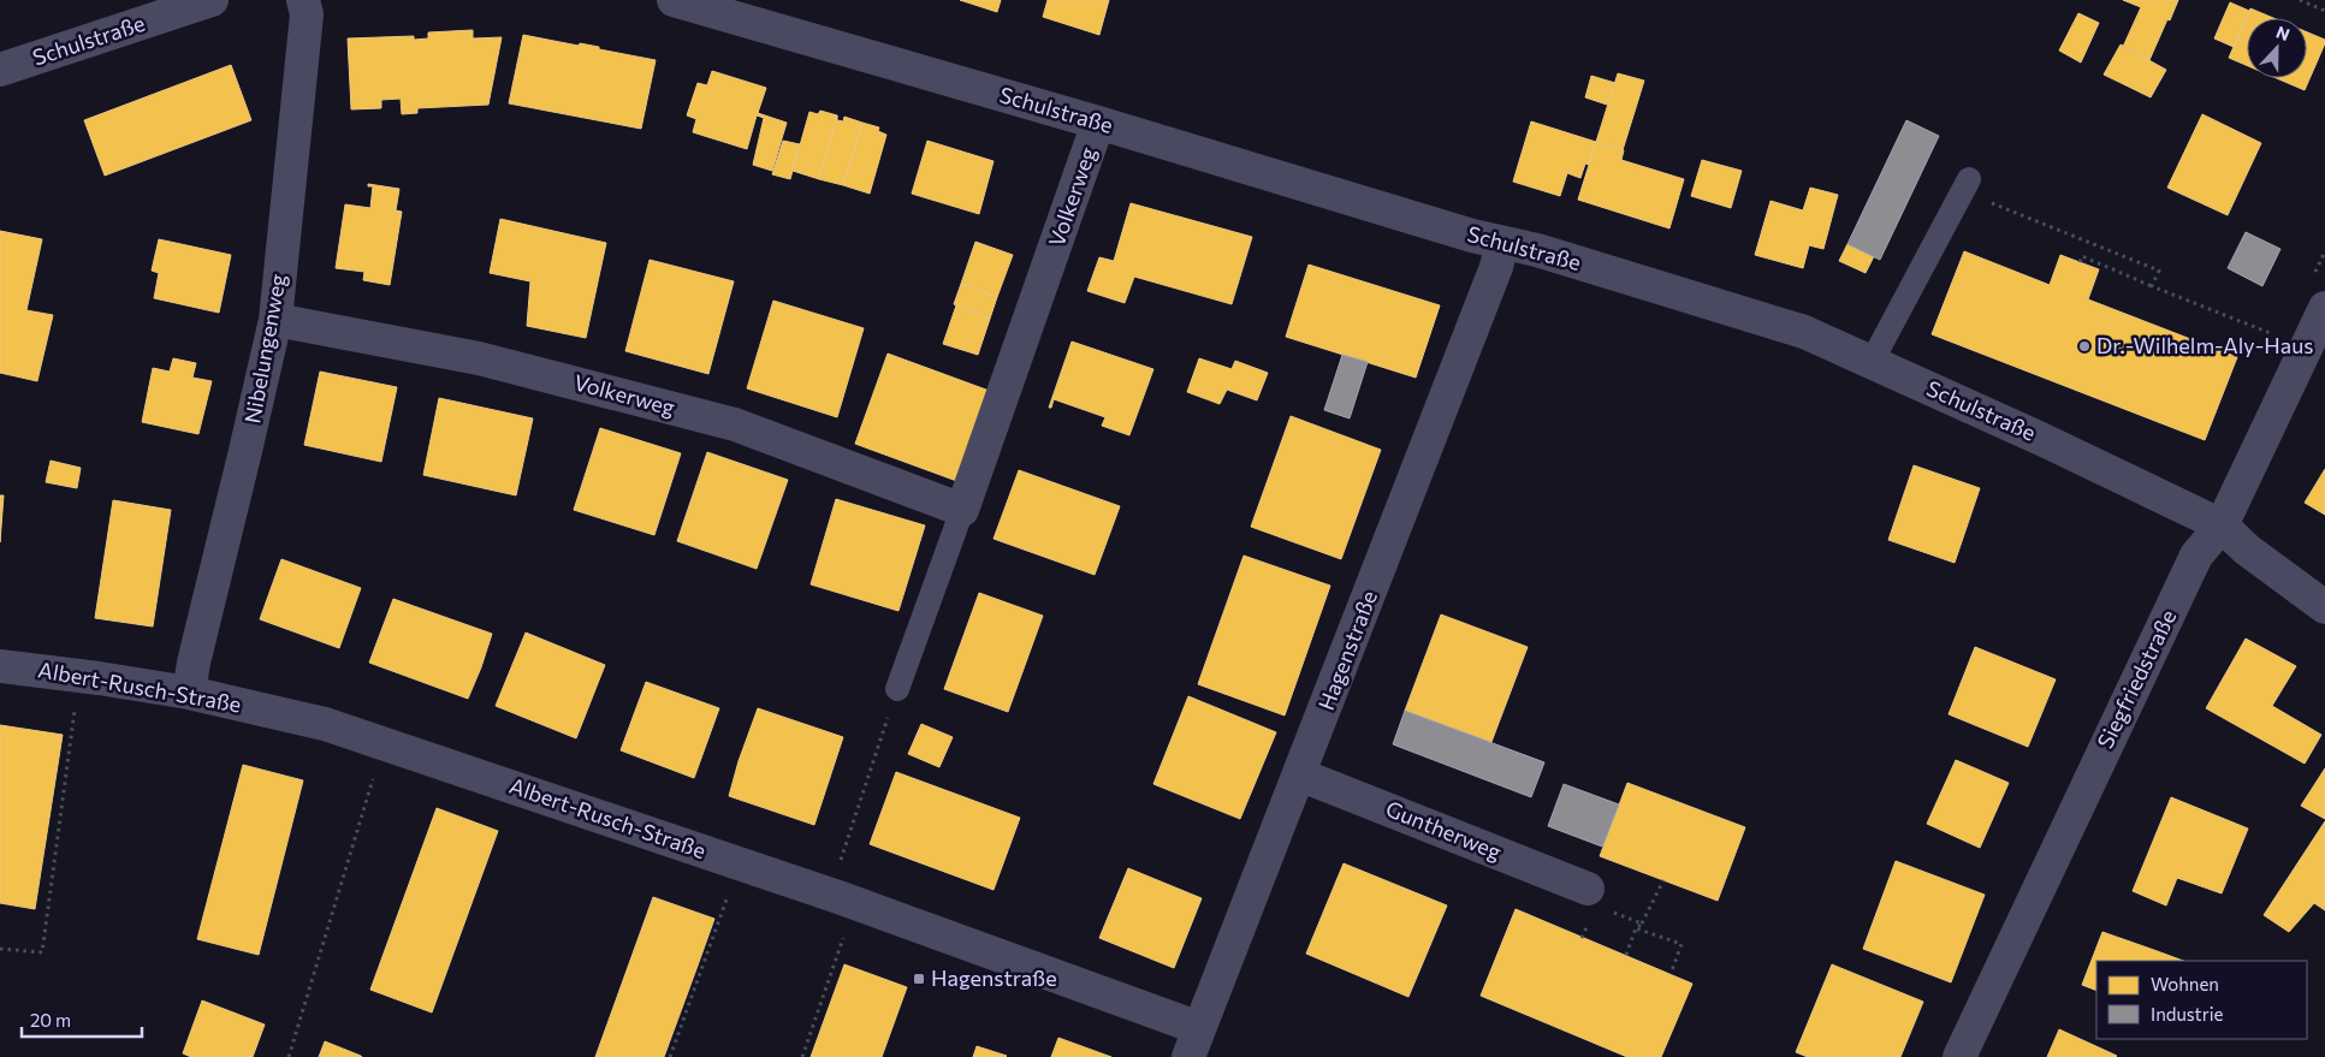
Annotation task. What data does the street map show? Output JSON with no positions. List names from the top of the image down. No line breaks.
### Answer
{"streets":{"street":["Schulstraße","Volkerweg","Nibelungenweg","Hagenstraße","Siegfriedstraße","Albert-Rusch-Straße","Guntherweg"]},"crossings":[["Schulstraße","Volkerweg"],["Schulstraße","Hagenstraße"],["Schulstraße","Siegfriedstraße"],["Volkerweg","Nibelungenweg"],["Nibelungenweg","Albert-Rusch-Straße"],["Hagenstraße","Albert-Rusch-Straße"],["Hagenstraße","Guntherweg"]],"places":{"other":["Dr.-Wilhelm-Aly-Haus"],"transit":["Hagenstraße"]},"legend":["Wohnen","Industrie"],"scale_bar":"20 m","north":"top"}
